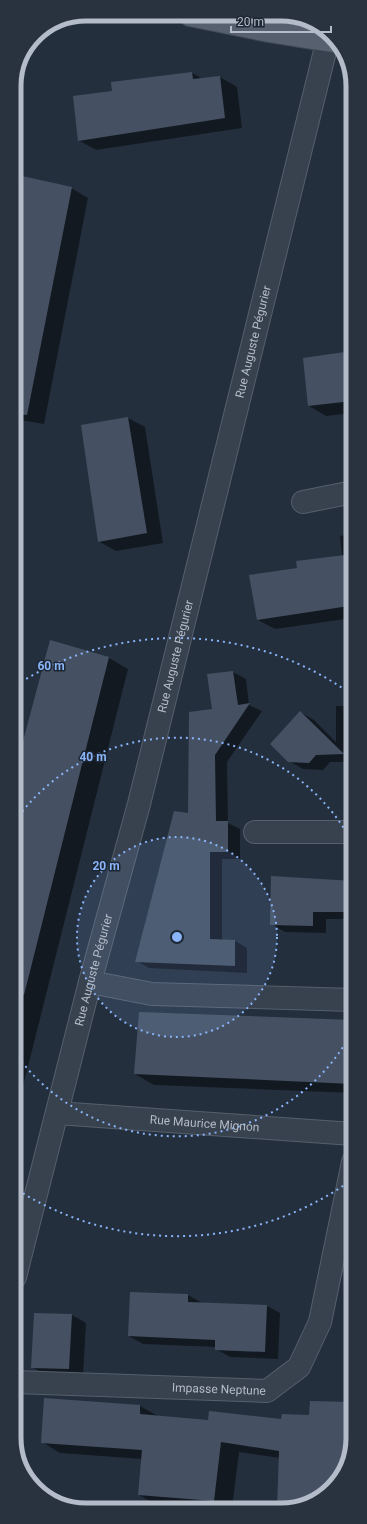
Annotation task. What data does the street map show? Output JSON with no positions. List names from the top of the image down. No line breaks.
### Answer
{"streets":{"street":["Rue Auguste Pégurier","Rue Maurice Mignon","Impasse Neptune"]},"crossings":[["Rue Auguste Pégurier","Rue Maurice Mignon"]],"scale_bar":"20 m","rings":["60 m","40 m","20 m"]}
